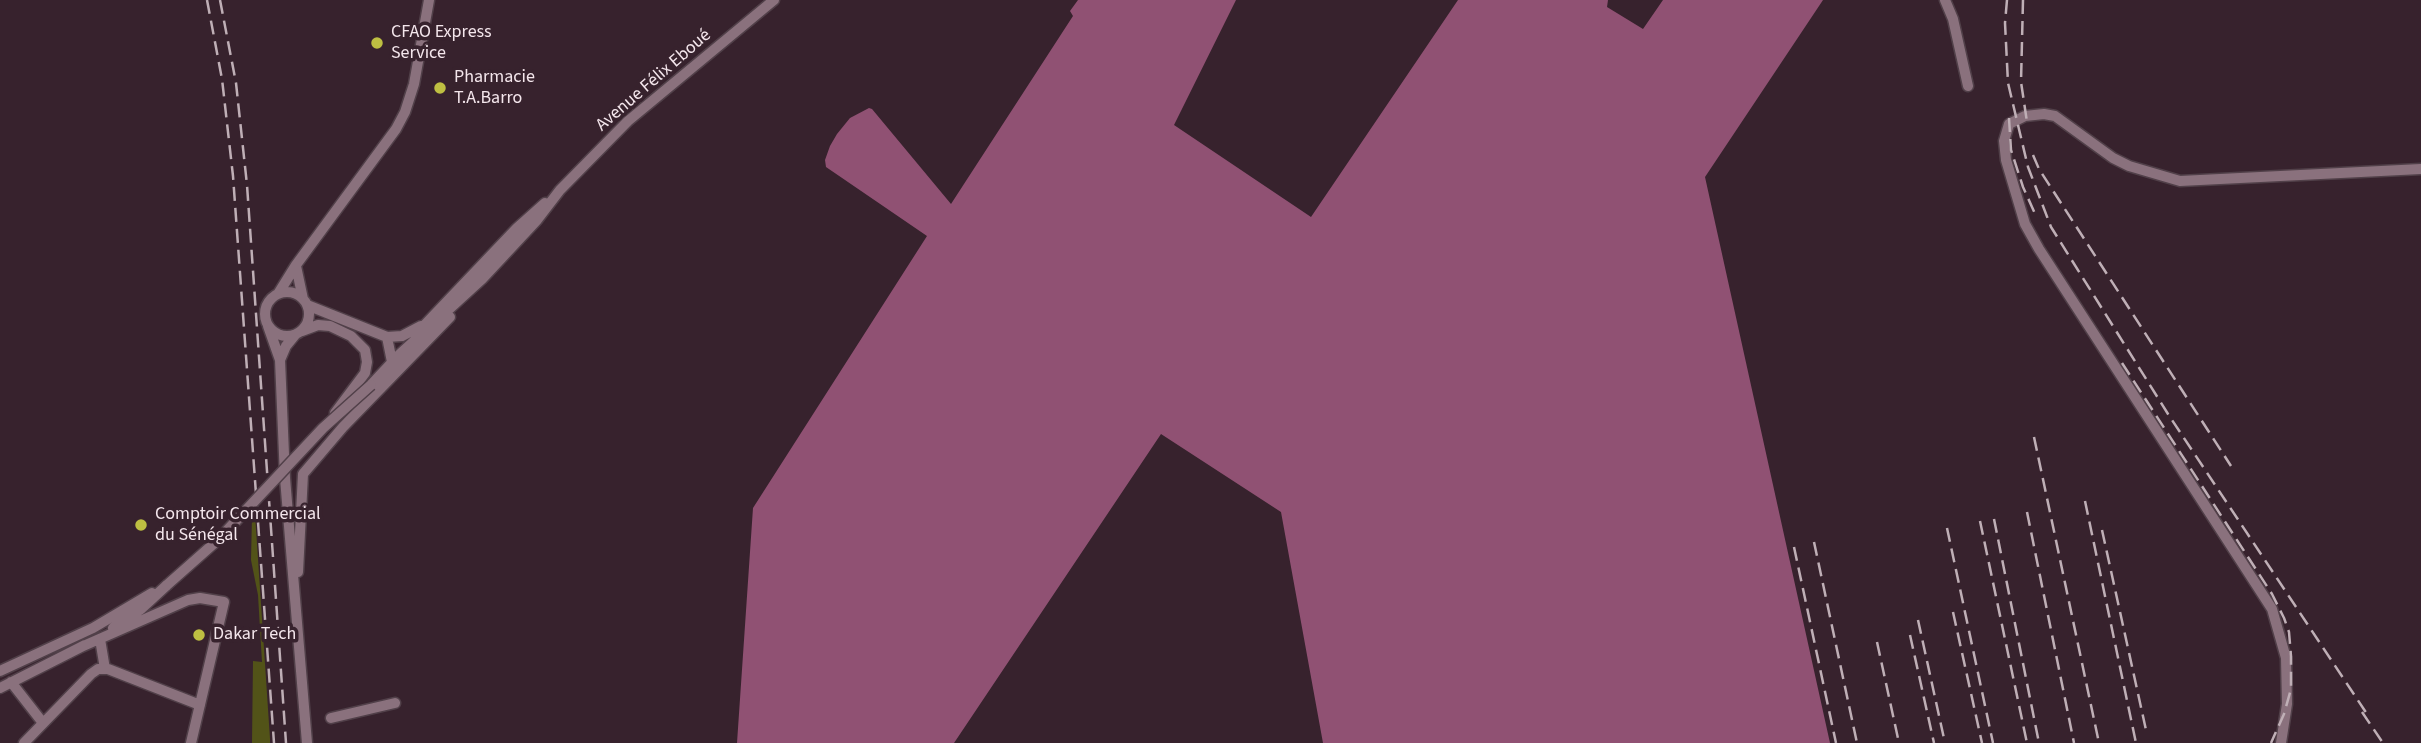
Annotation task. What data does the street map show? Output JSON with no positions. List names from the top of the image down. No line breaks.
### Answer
{"streets":{"street":["Avenue Félix Eboué"]},"places":["CFAO Express Service","Pharmacie T.A.Barro","Comptoir Commercial du Sénégal","Dakar Tech"]}
